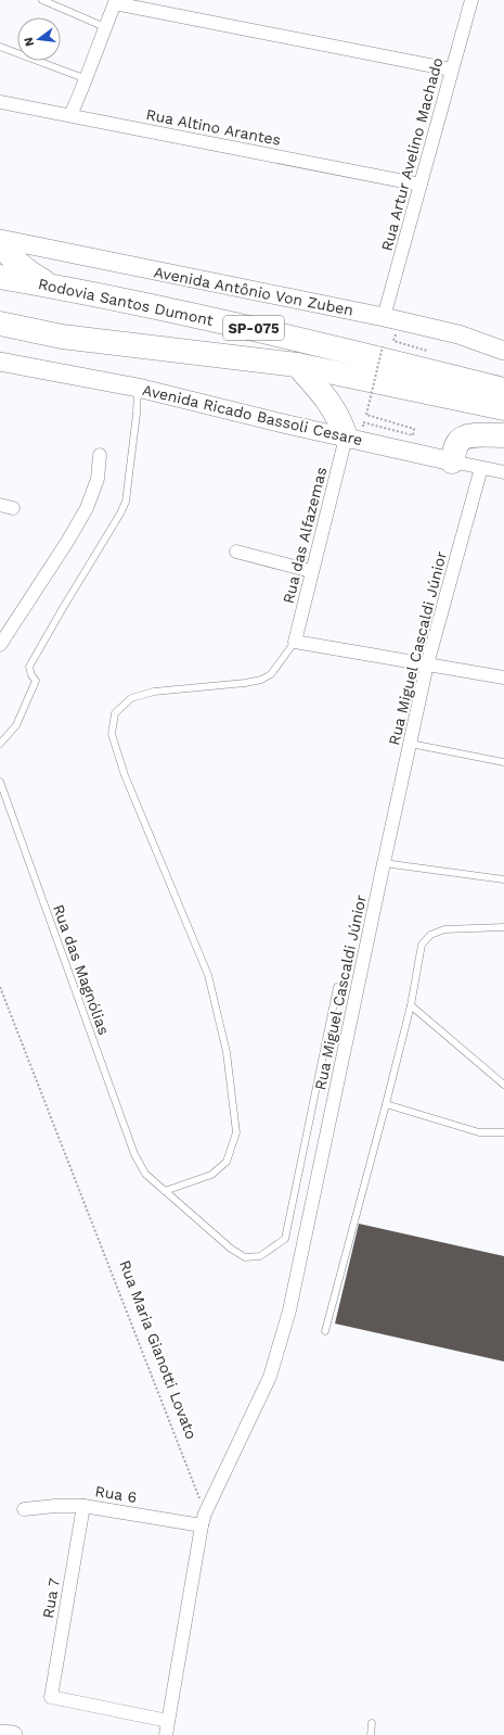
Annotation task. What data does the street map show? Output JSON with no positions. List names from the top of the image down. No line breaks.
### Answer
{"streets":{"highway":["Rodovia Santos Dumont","SP-075"],"street":["Rua Altino Arantes","Rua Artur Avelino Machado","Avenida Antônio Von Zuben","Avenida Ricado Bassoli Cesare","Rua das Alfazemas","Rua Miguel Cascaldi Júnior","Rua 6","Rua 7"],"lane":["Rua das Magnólias"],"path":["Rua Maria Gianotti Lovato"]},"crossings":[["Rua Altino Arantes","Rua Artur Avelino Machado"],["Rua Artur Avelino Machado","Avenida Antônio Von Zuben"],["Avenida Ricado Bassoli Cesare","Rua das Alfazemas"],["Avenida Ricado Bassoli Cesare","Rua Miguel Cascaldi Júnior"],["Rua Miguel Cascaldi Júnior","Rua Maria Gianotti Lovato"],["Rua Miguel Cascaldi Júnior","Rua 6"],["Rua Maria Gianotti Lovato","Rua 6"],["Rua 6","Rua 7"]],"north":"left"}
